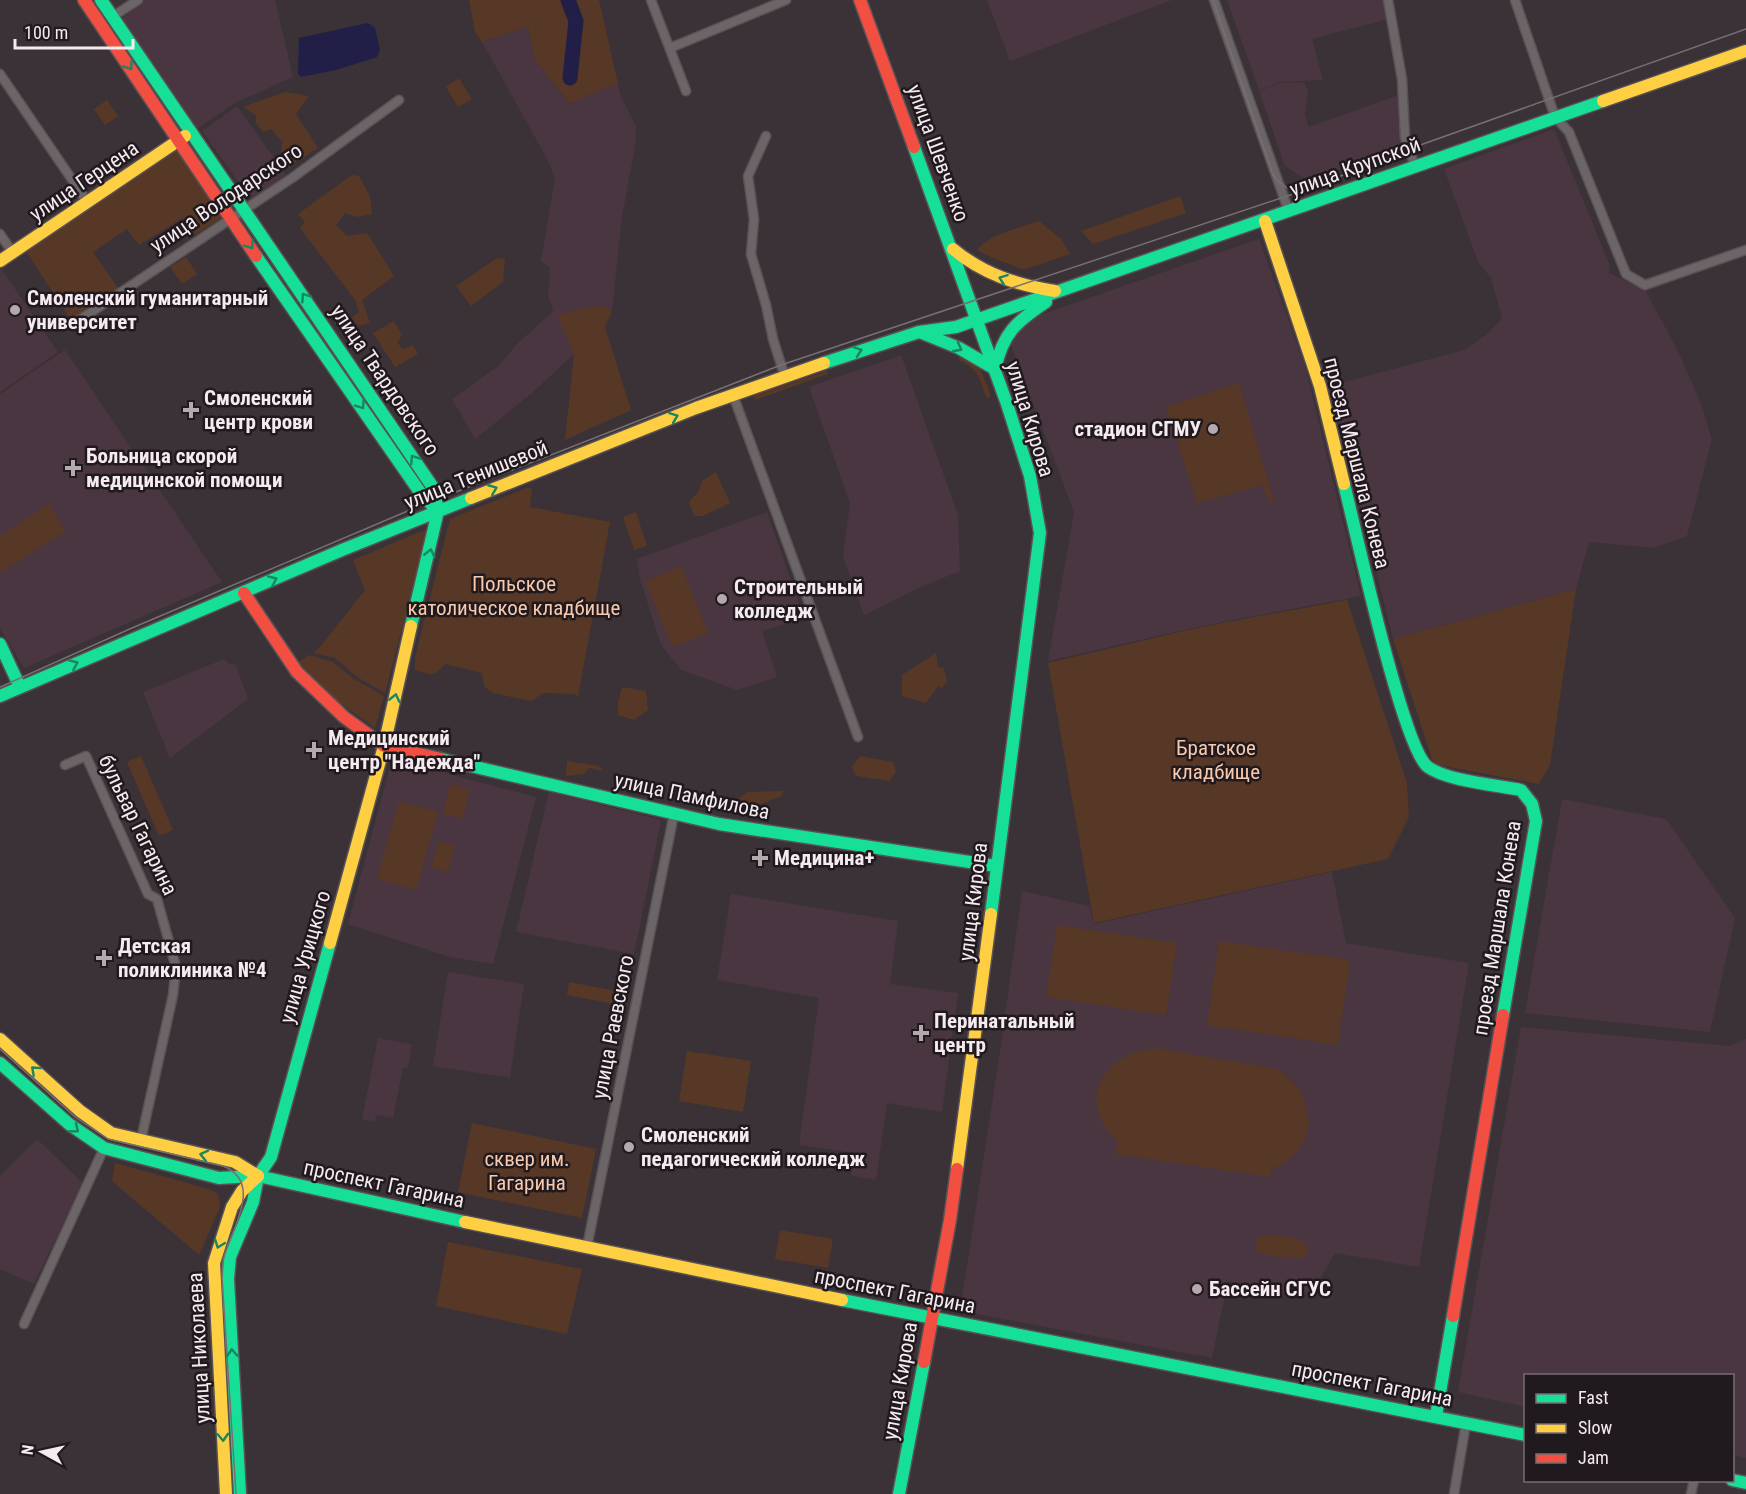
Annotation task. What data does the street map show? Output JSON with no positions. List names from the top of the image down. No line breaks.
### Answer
{"streets":{"main road":["улица Шевченко","улица Крупской","улица Герцена","улица Твардовского","улица Кирова","проезд Маршала Конева","улица Тенишевой","улица Памфилова","улица Урицкого","проспект Гагарина","улица Николаева"],"street":["улица Володарского","бульвар Гагарина","улица Раевского"]},"crossings":[["улица Шевченко","улица Крупской"],["улица Шевченко","улица Кирова"],["улица Шевченко","улица Тенишевой"],["улица Крупской","улица Кирова"],["улица Крупской","проезд Маршала Конева"],["улица Крупской","улица Тенишевой"],["улица Герцена","улица Твардовского"],["улица Володарского","улица Твардовского"],["улица Твардовского","улица Тенишевой"],["улица Твардовского","улица Урицкого"],["улица Кирова","улица Тенишевой"],["улица Кирова","улица Памфилова"],["улица Кирова","проспект Гагарина"],["проезд Маршала Конева","проспект Гагарина"],["улица Тенишевой","улица Урицкого"],["улица Памфилова","улица Урицкого"],["улица Памфилова","улица Раевского"],["бульвар Гагарина","проспект Гагарина"],["улица Урицкого","проспект Гагарина"],["улица Урицкого","улица Николаева"],["улица Раевского","проспект Гагарина"],["проспект Гагарина","улица Николаева"]],"one_way":["улица Тенишевой"],"parks":["Польское католическое кладбище","Братское кладбище","сквер им. Гагарина"],"places":{"other":["Смоленский гуманитарный университет","стадион СГМУ","Строительный колледж","Смоленский педагогический колледж","Бассейн СГУС"],"health":["Смоленский центр крови","Больница скорой медицинской помощи","Медицинский центр \"Надежда\"","Медицина+","Детская поликлиника №4","Перинатальный центр"]},"legend":["Fast","Slow","Jam"],"scale_bar":"100 m","north":"left"}
